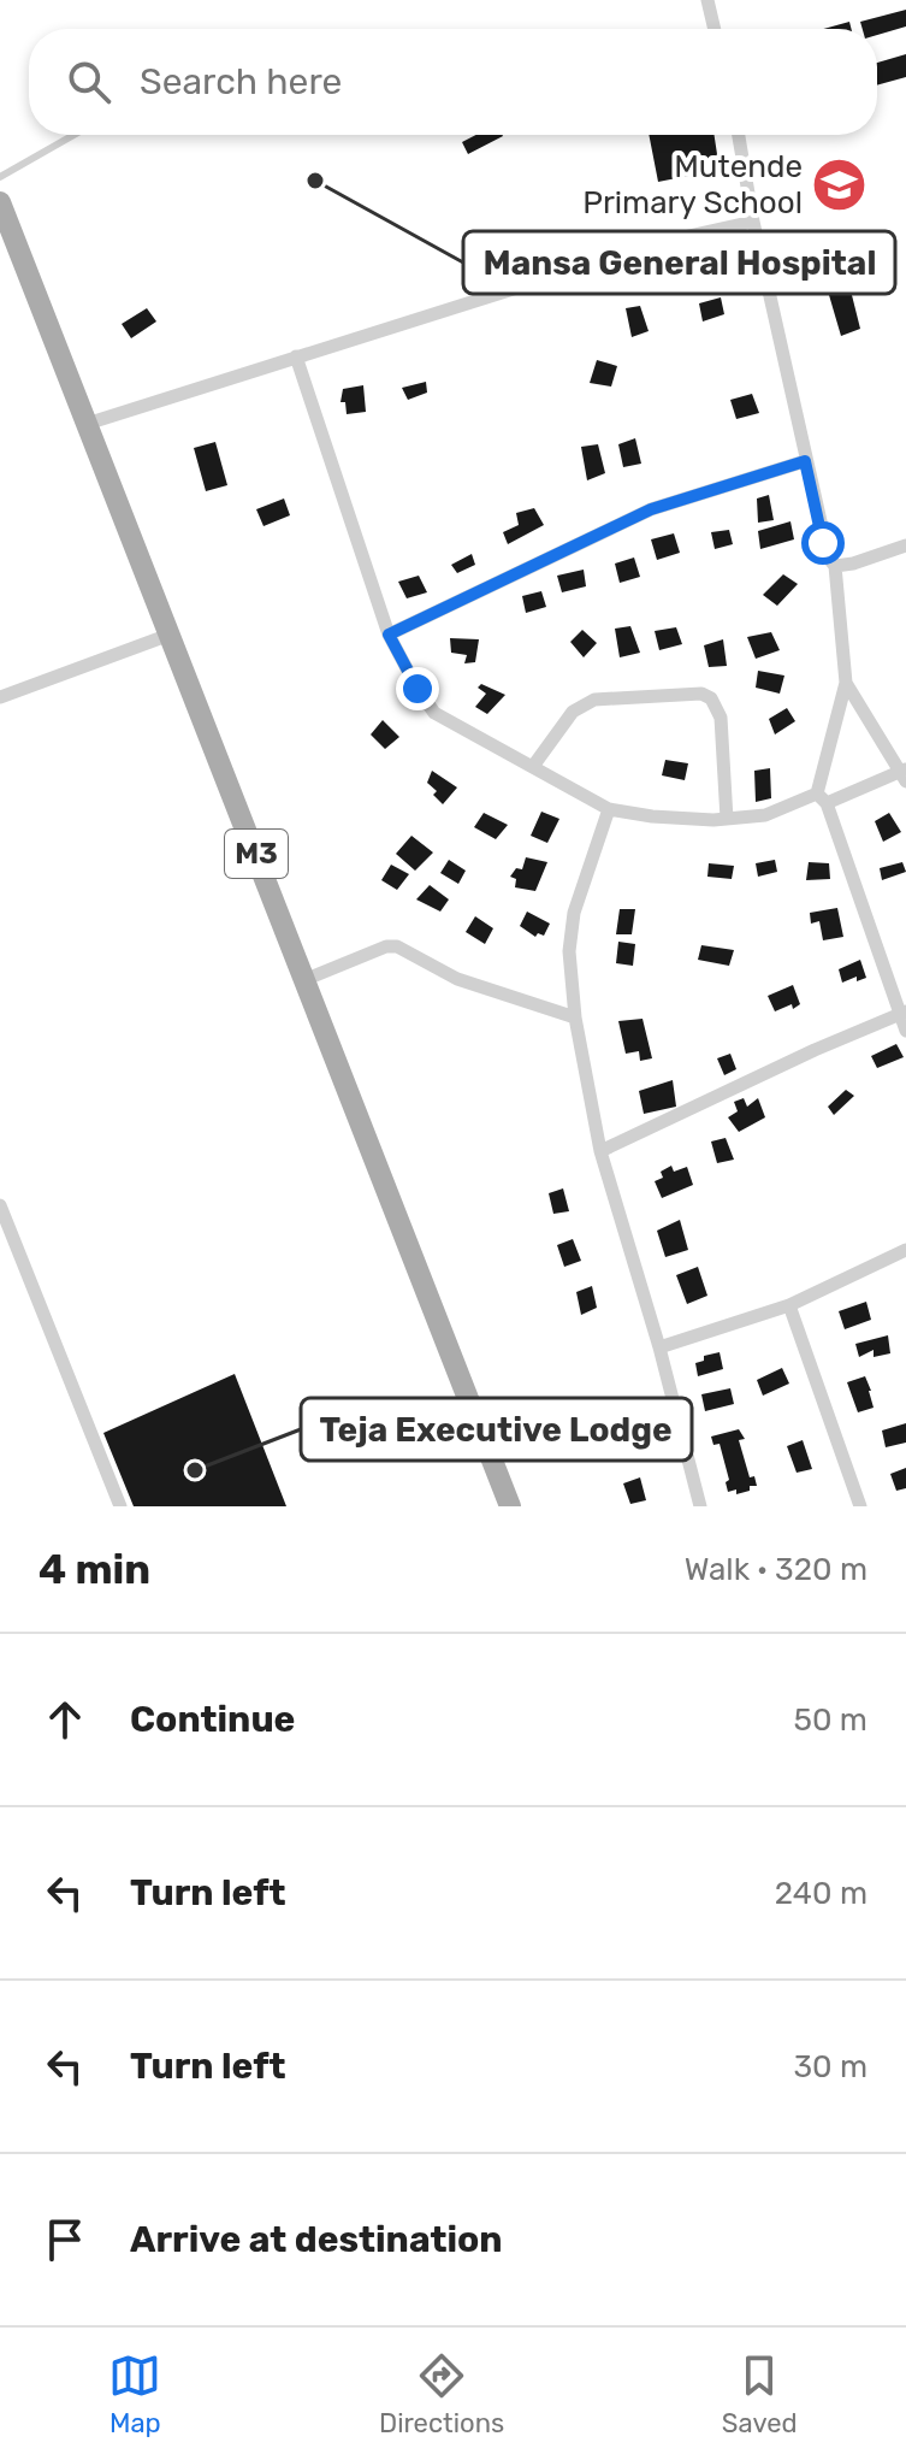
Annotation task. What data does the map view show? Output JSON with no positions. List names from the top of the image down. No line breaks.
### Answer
{"streets":{"main road":["M3"]},"places":{"other":["Mansa General Hospital","Teja Executive Lodge"],"school or university":["Mutende Primary School"]},"page":{"search":"Search here","heading":["4 min","Walk · 320 m"],"list":[["Continue","50 m"],["Turn left","240 m"],["Turn left","30 m"],"Arrive at destination"],"nav":["Map","Directions","Saved"]}}
